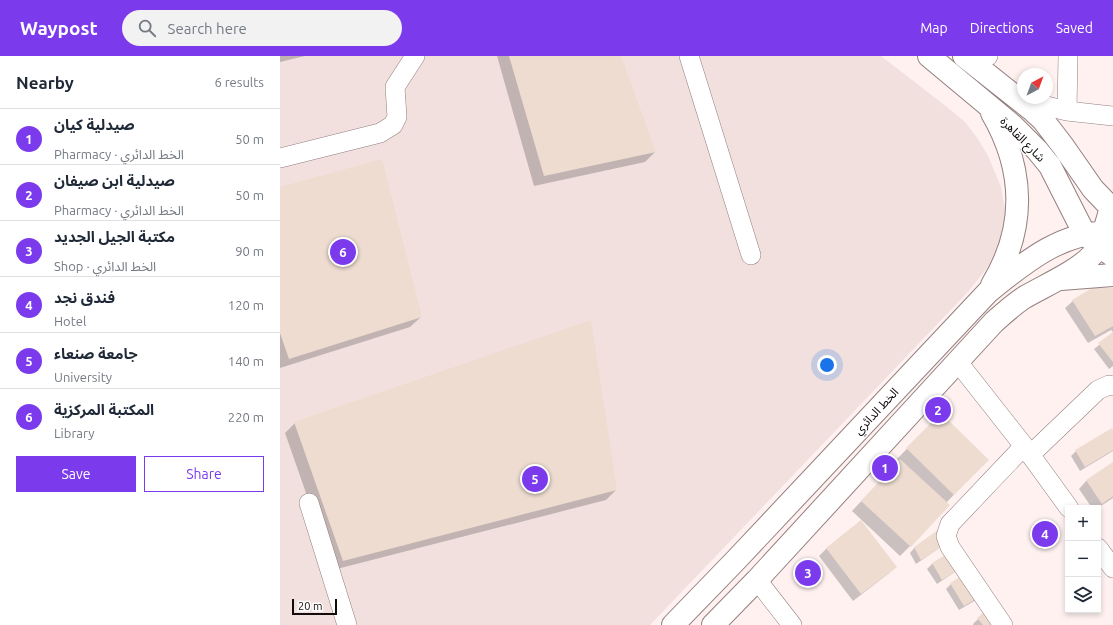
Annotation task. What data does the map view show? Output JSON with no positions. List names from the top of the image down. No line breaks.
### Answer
{"streets":{"main road":["شارع القاهرة","الخط الدائري"]},"crossings":[["شارع القاهرة","الخط الدائري"]],"scale_bar":"20 m","north":"top right","page":{"header":"Waypost","search":"Search here","nav":["Map","Directions","Saved"],"heading":["Nearby","6 results"],"list":[{"mark":"1","name":"صيدلية كيان","note":"Pharmacy · الخط الدائري","value":"50 m"},{"mark":"2","name":"صيدلية ابن صيفان","note":"Pharmacy · الخط الدائري","value":"50 m"},{"mark":"3","name":"مكتبة الجيل الجديد","note":"Shop · الخط الدائري","value":"90 m"},{"mark":"4","name":"فندق نجد","note":"Hotel","value":"120 m"},{"mark":"5","name":"جامعة صنعاء","note":"University","value":"140 m"},{"mark":"6","name":"المكتبة المركزية","note":"Library","value":"220 m"}],"pins":["6","2","1","5","4","3"],"buttons":["Save","Share"],"map_buttons":["+","−"],"scale":"20 m"}}
